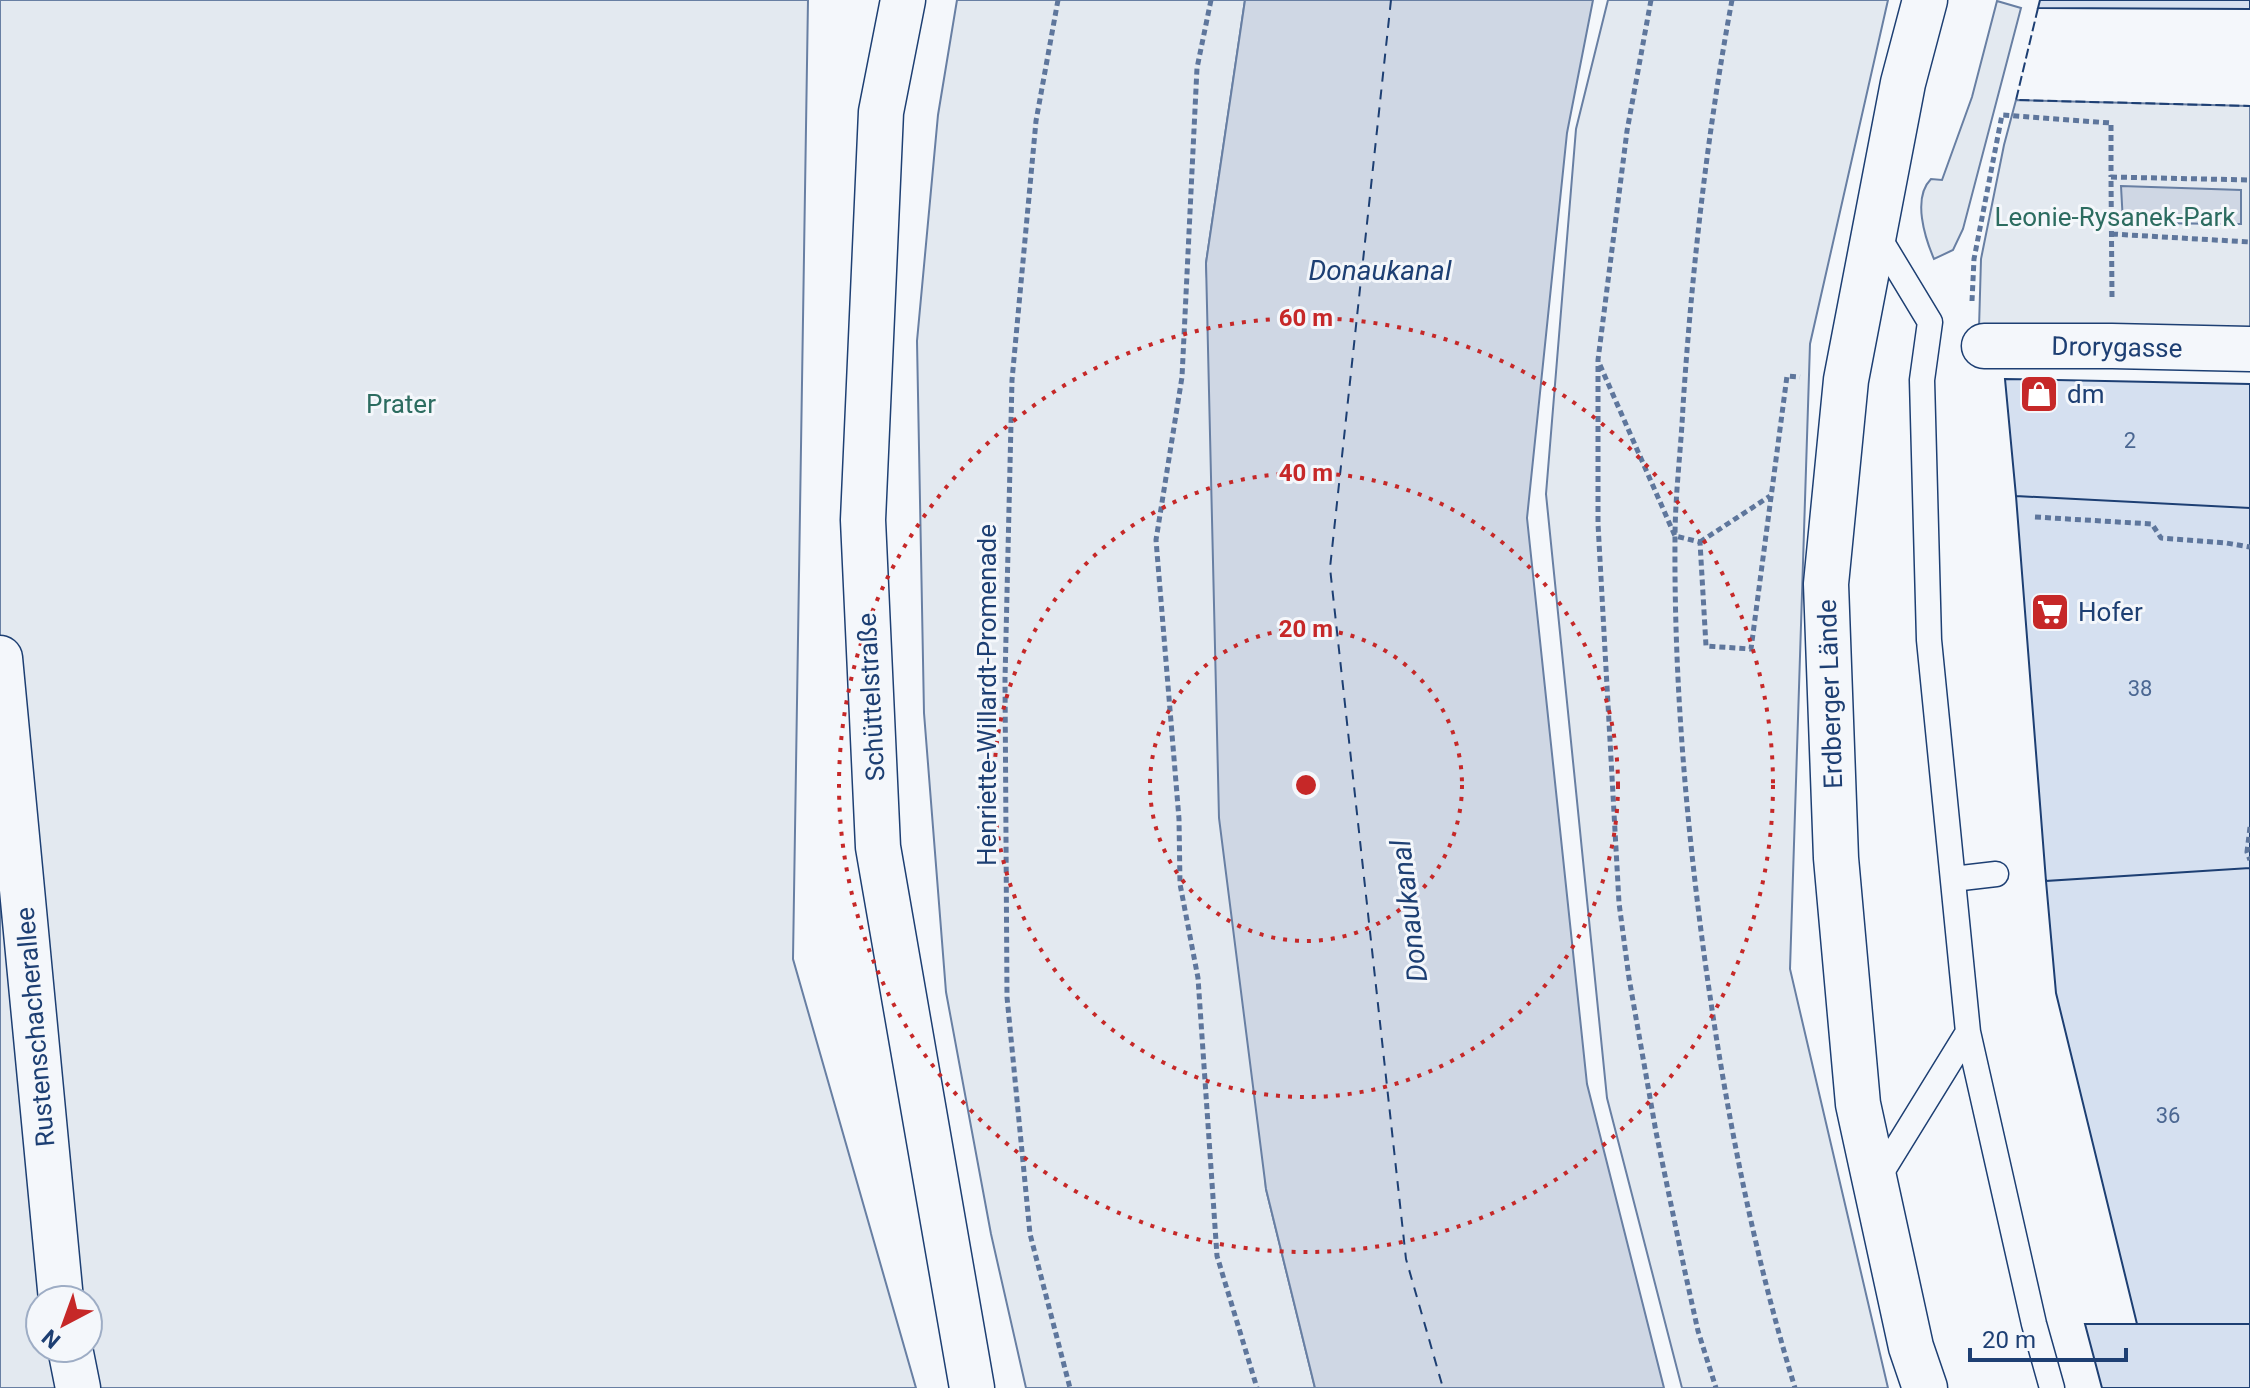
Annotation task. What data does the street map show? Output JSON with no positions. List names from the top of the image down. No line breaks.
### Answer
{"streets":{"main road":["Drorygasse","Erdberger Lände","Schüttelstraße","Rustenschacherallee"],"path":["Henriette-Willardt-Promenade"]},"water":["Donaukanal"],"parks":["Leonie-Rysanek-Park","Prater"],"places":{"shop":["dm"],"supermarket":["Hofer"]},"house_numbers":["2","38","36"],"scale_bar":"20 m","north":"bottom left","rings":["60 m","40 m","20 m"]}
